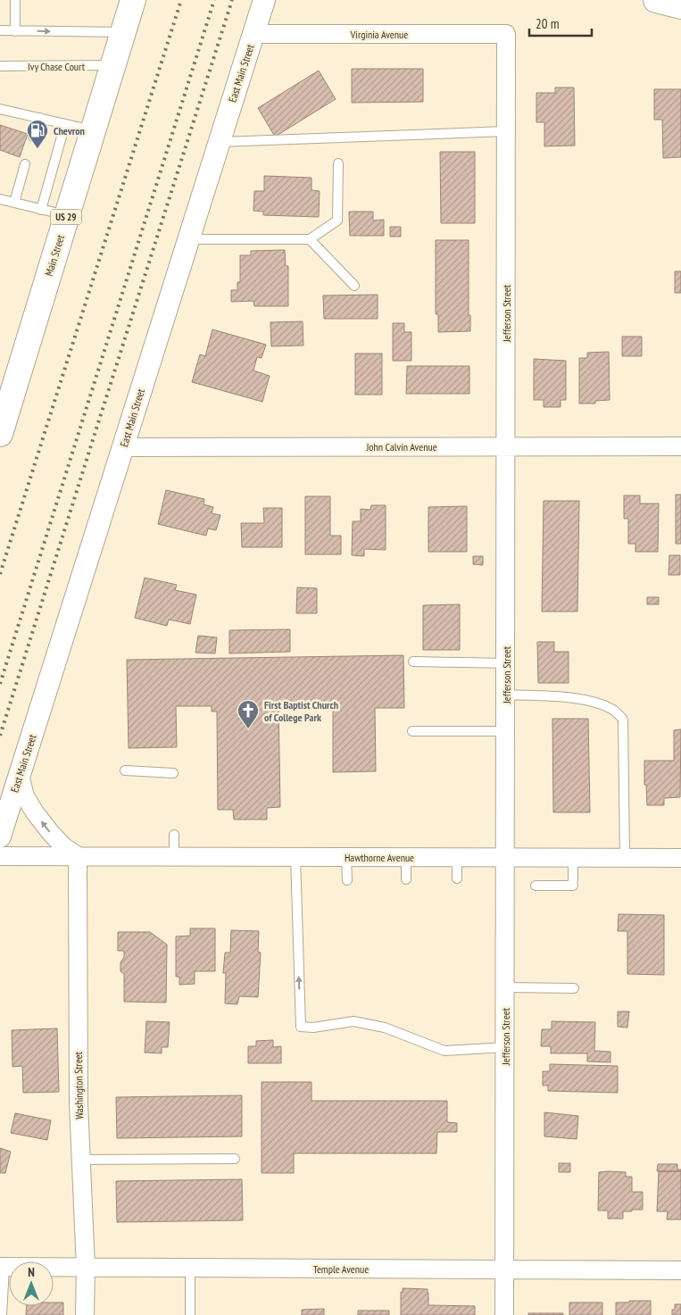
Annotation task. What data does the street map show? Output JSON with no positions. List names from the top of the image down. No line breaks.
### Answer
{"streets":{"main road":["US 29","Main Street"],"street":["Virginia Avenue","East Main Street","Jefferson Street","John Calvin Avenue","Hawthorne Avenue","Washington Street","Temple Avenue"],"lane":["Ivy Chase Court"]},"crossings":[["Virginia Avenue","East Main Street"],["Virginia Avenue","Jefferson Street"],["Ivy Chase Court","Main Street"],["East Main Street","John Calvin Avenue"],["Jefferson Street","John Calvin Avenue"],["Jefferson Street","Hawthorne Avenue"],["Jefferson Street","Temple Avenue"],["Hawthorne Avenue","Washington Street"],["Washington Street","Temple Avenue"]],"places":{"fuel station":["Chevron"],"church":["First Baptist Church of College Park"]},"scale_bar":"20 m","north":"top"}
